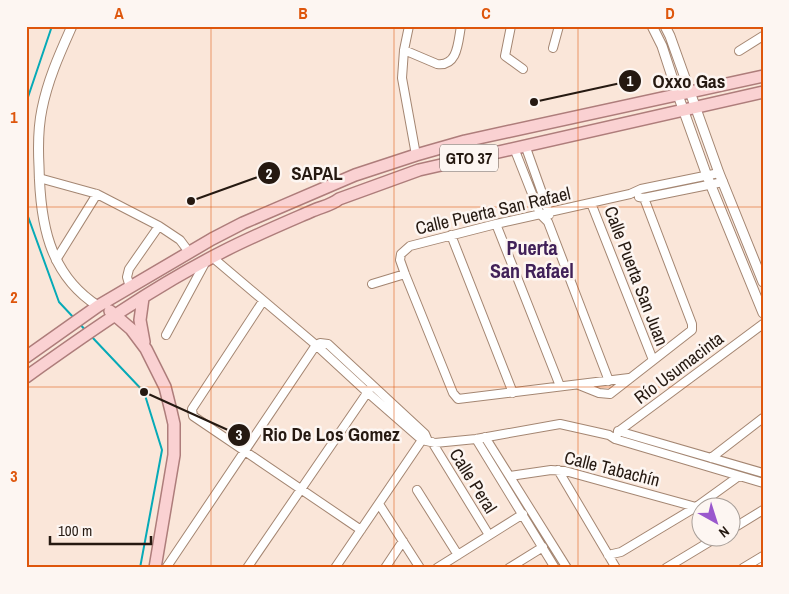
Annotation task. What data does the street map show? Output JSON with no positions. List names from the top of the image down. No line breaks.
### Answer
{"streets":{"main road":["GTO 37"],"street":["Calle Puerta San Rafael","Calle Puerta San Juan","Río Usumacinta","Calle Tabachín","Calle Peral"]},"crossings":[["Calle Puerta San Rafael","Calle Puerta San Juan"]],"districts":["Puerta San Rafael"],"places":["Oxxo Gas","SAPAL","Rio De Los Gomez"],"scale_bar":"100 m","north":"bottom right","grid":{"columns":["A","B","C","D"],"rows":["1","2","3"]}}
